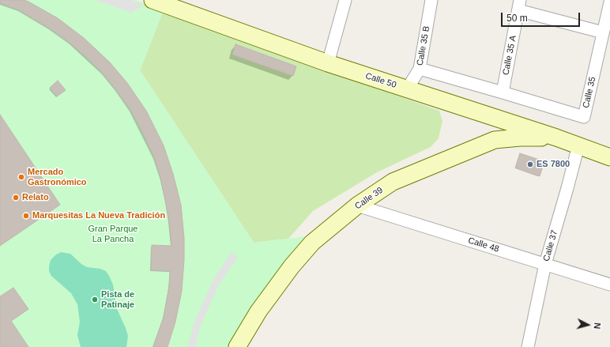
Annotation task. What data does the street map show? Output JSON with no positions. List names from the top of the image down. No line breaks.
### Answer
{"streets":{"main road":["Calle 50","Calle 39"],"street":["Calle 35 B","Calle 35 A","Calle 35","Calle 48","Calle 37"]},"crossings":[["Calle 35 B","Calle 50"],["Calle 35 A","Calle 35"],["Calle 50","Calle 39"],["Calle 50","Calle 37"],["Calle 39","Calle 48"],["Calle 48","Calle 37"]],"parks":["Gran Parque La Pancha"],"places":["ES 7800","Mercado Gastronómico","Relato","Marquesitas La Nueva Tradición","Pista de Patinaje"],"scale_bar":"50 m","north":"right"}
